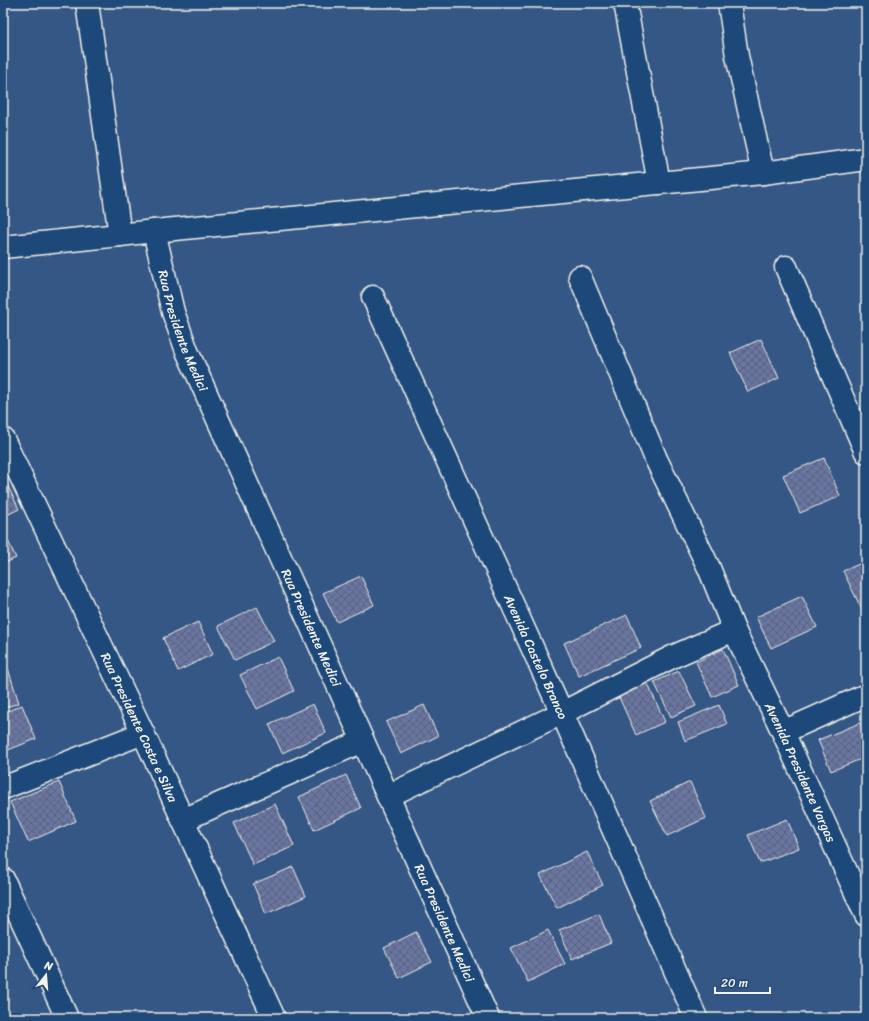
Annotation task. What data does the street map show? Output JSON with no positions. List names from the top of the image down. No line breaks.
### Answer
{"streets":{"street":["Rua Presidente Medici","Avenida Castelo Branco","Rua Presidente Costa e Silva","Avenida Presidente Vargas"]},"scale_bar":"20 m","north":"top"}
